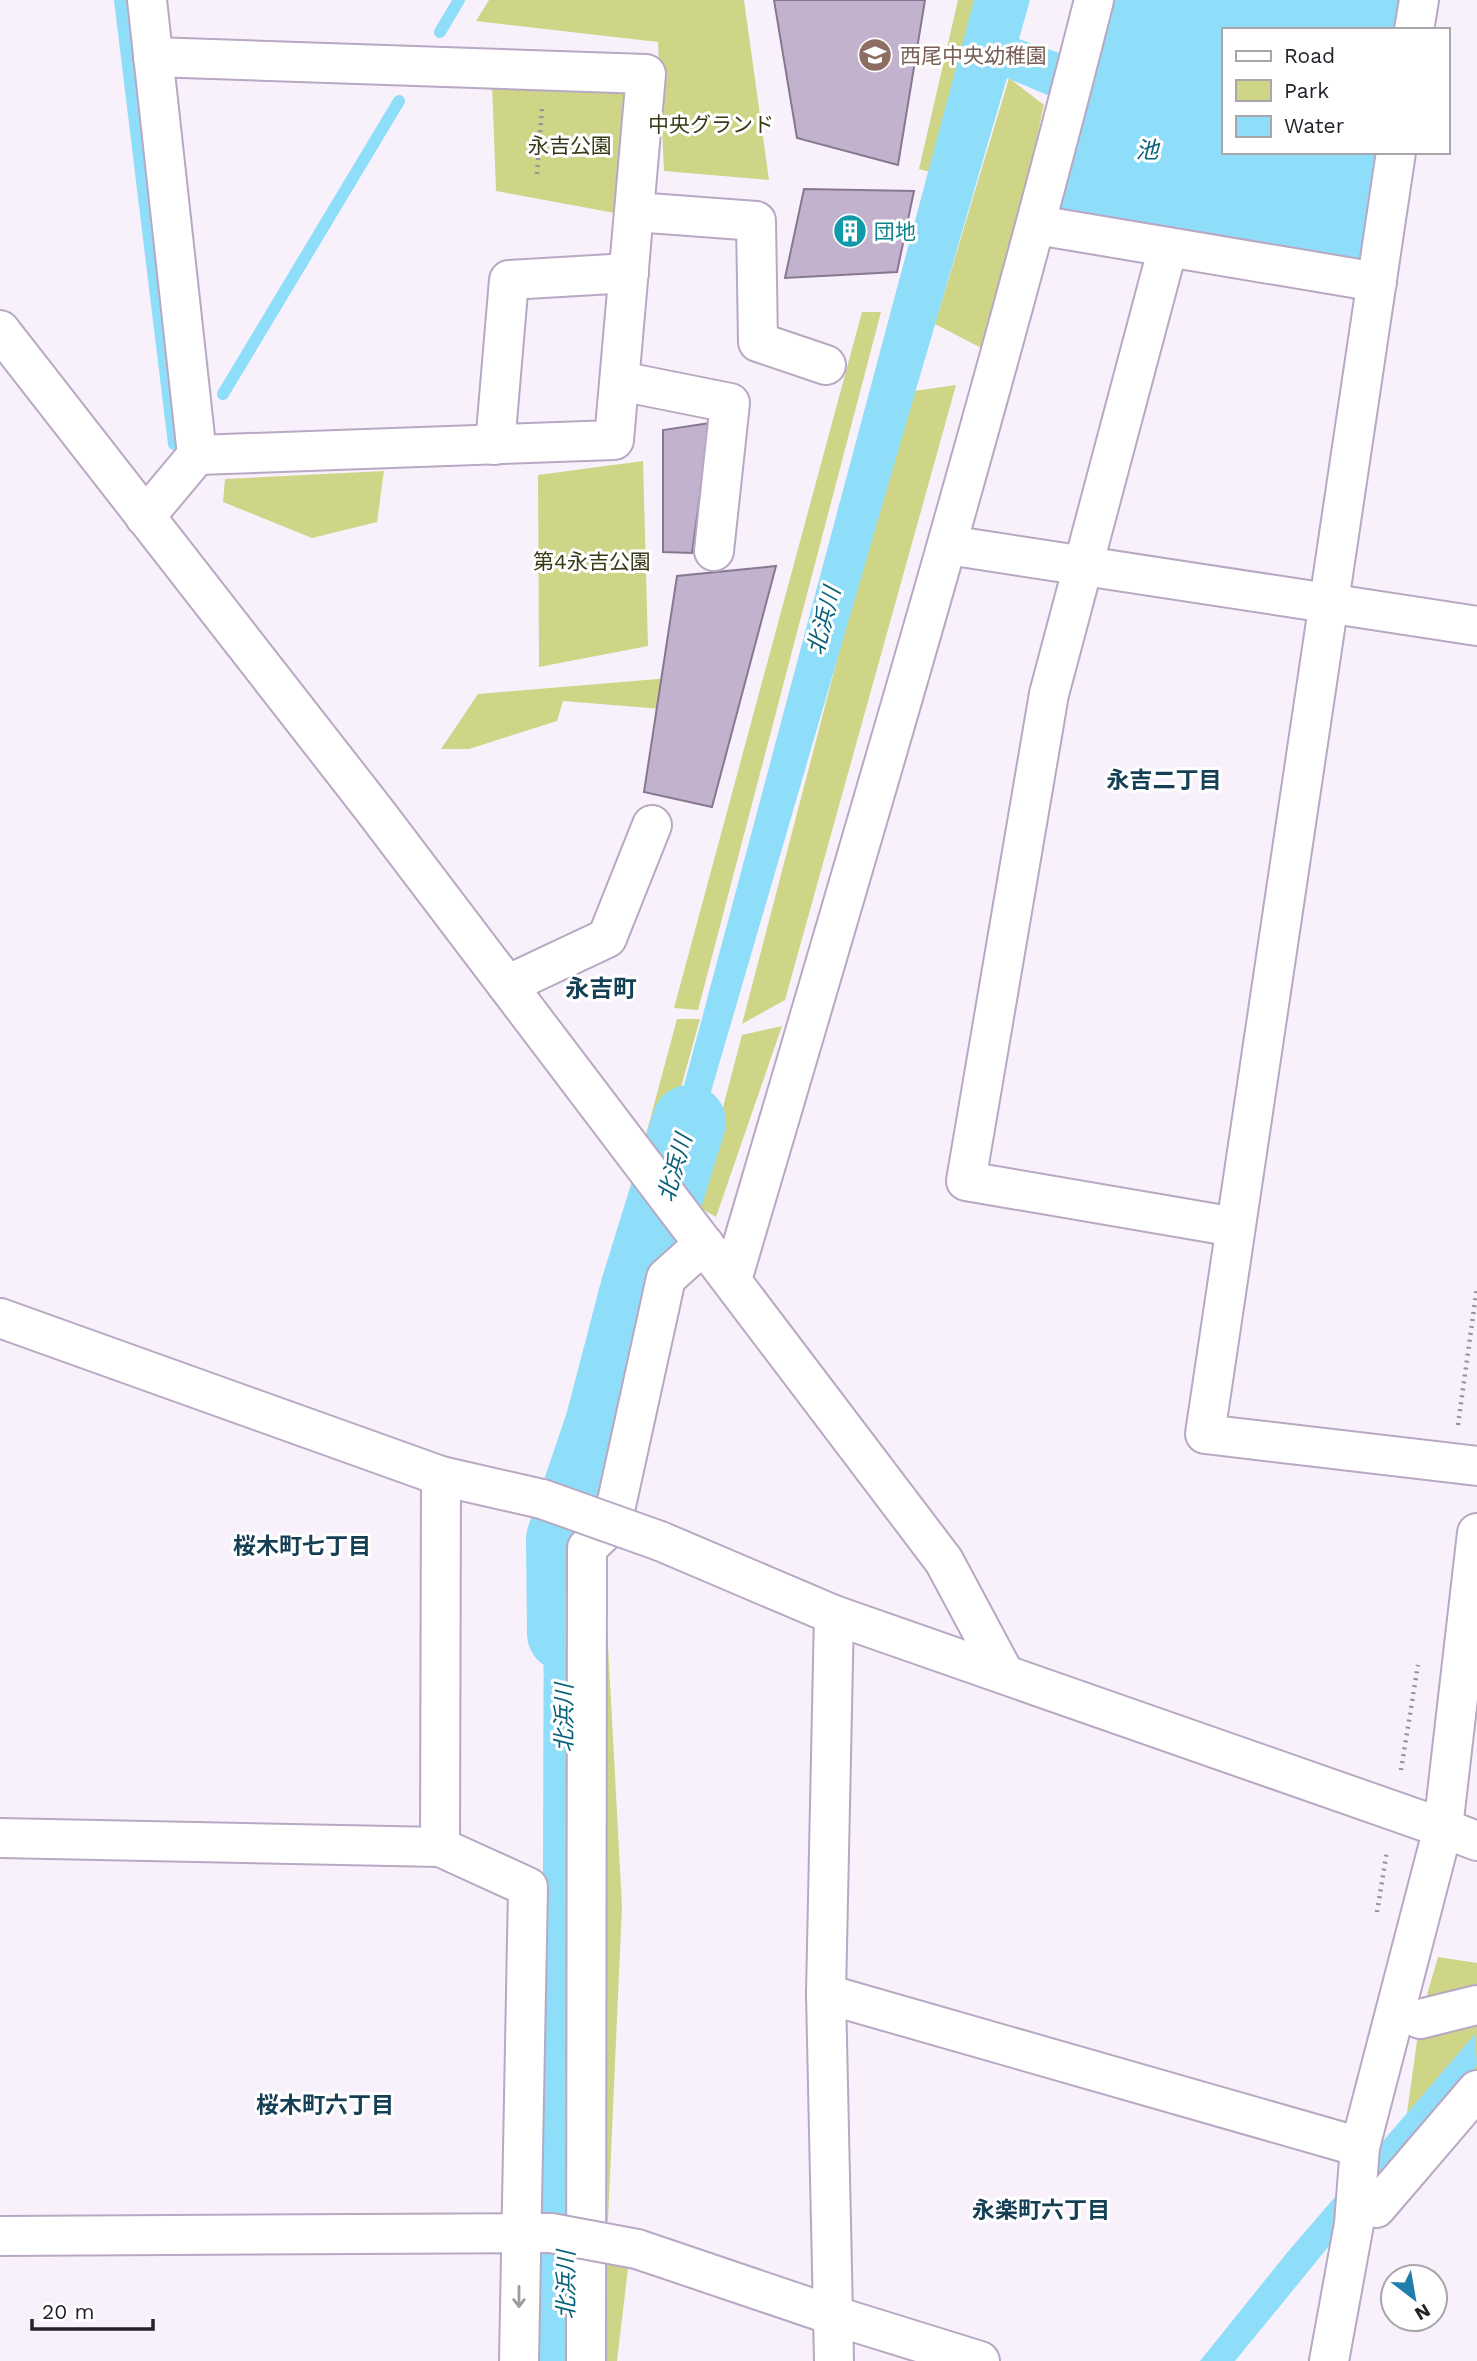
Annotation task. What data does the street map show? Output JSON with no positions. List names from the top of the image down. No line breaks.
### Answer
{"districts":["永吉二丁目","永吉町","桜木町七丁目","桜木町六丁目","永楽町六丁目"],"water":["池","北浜川"],"parks":["中央グランド","永吉公園","第4永吉公園"],"places":{"school or university":["西尾中央幼稚園"],"building":["団地"]},"legend":["Road","Park","Water"],"scale_bar":"20 m","north":"bottom right"}
